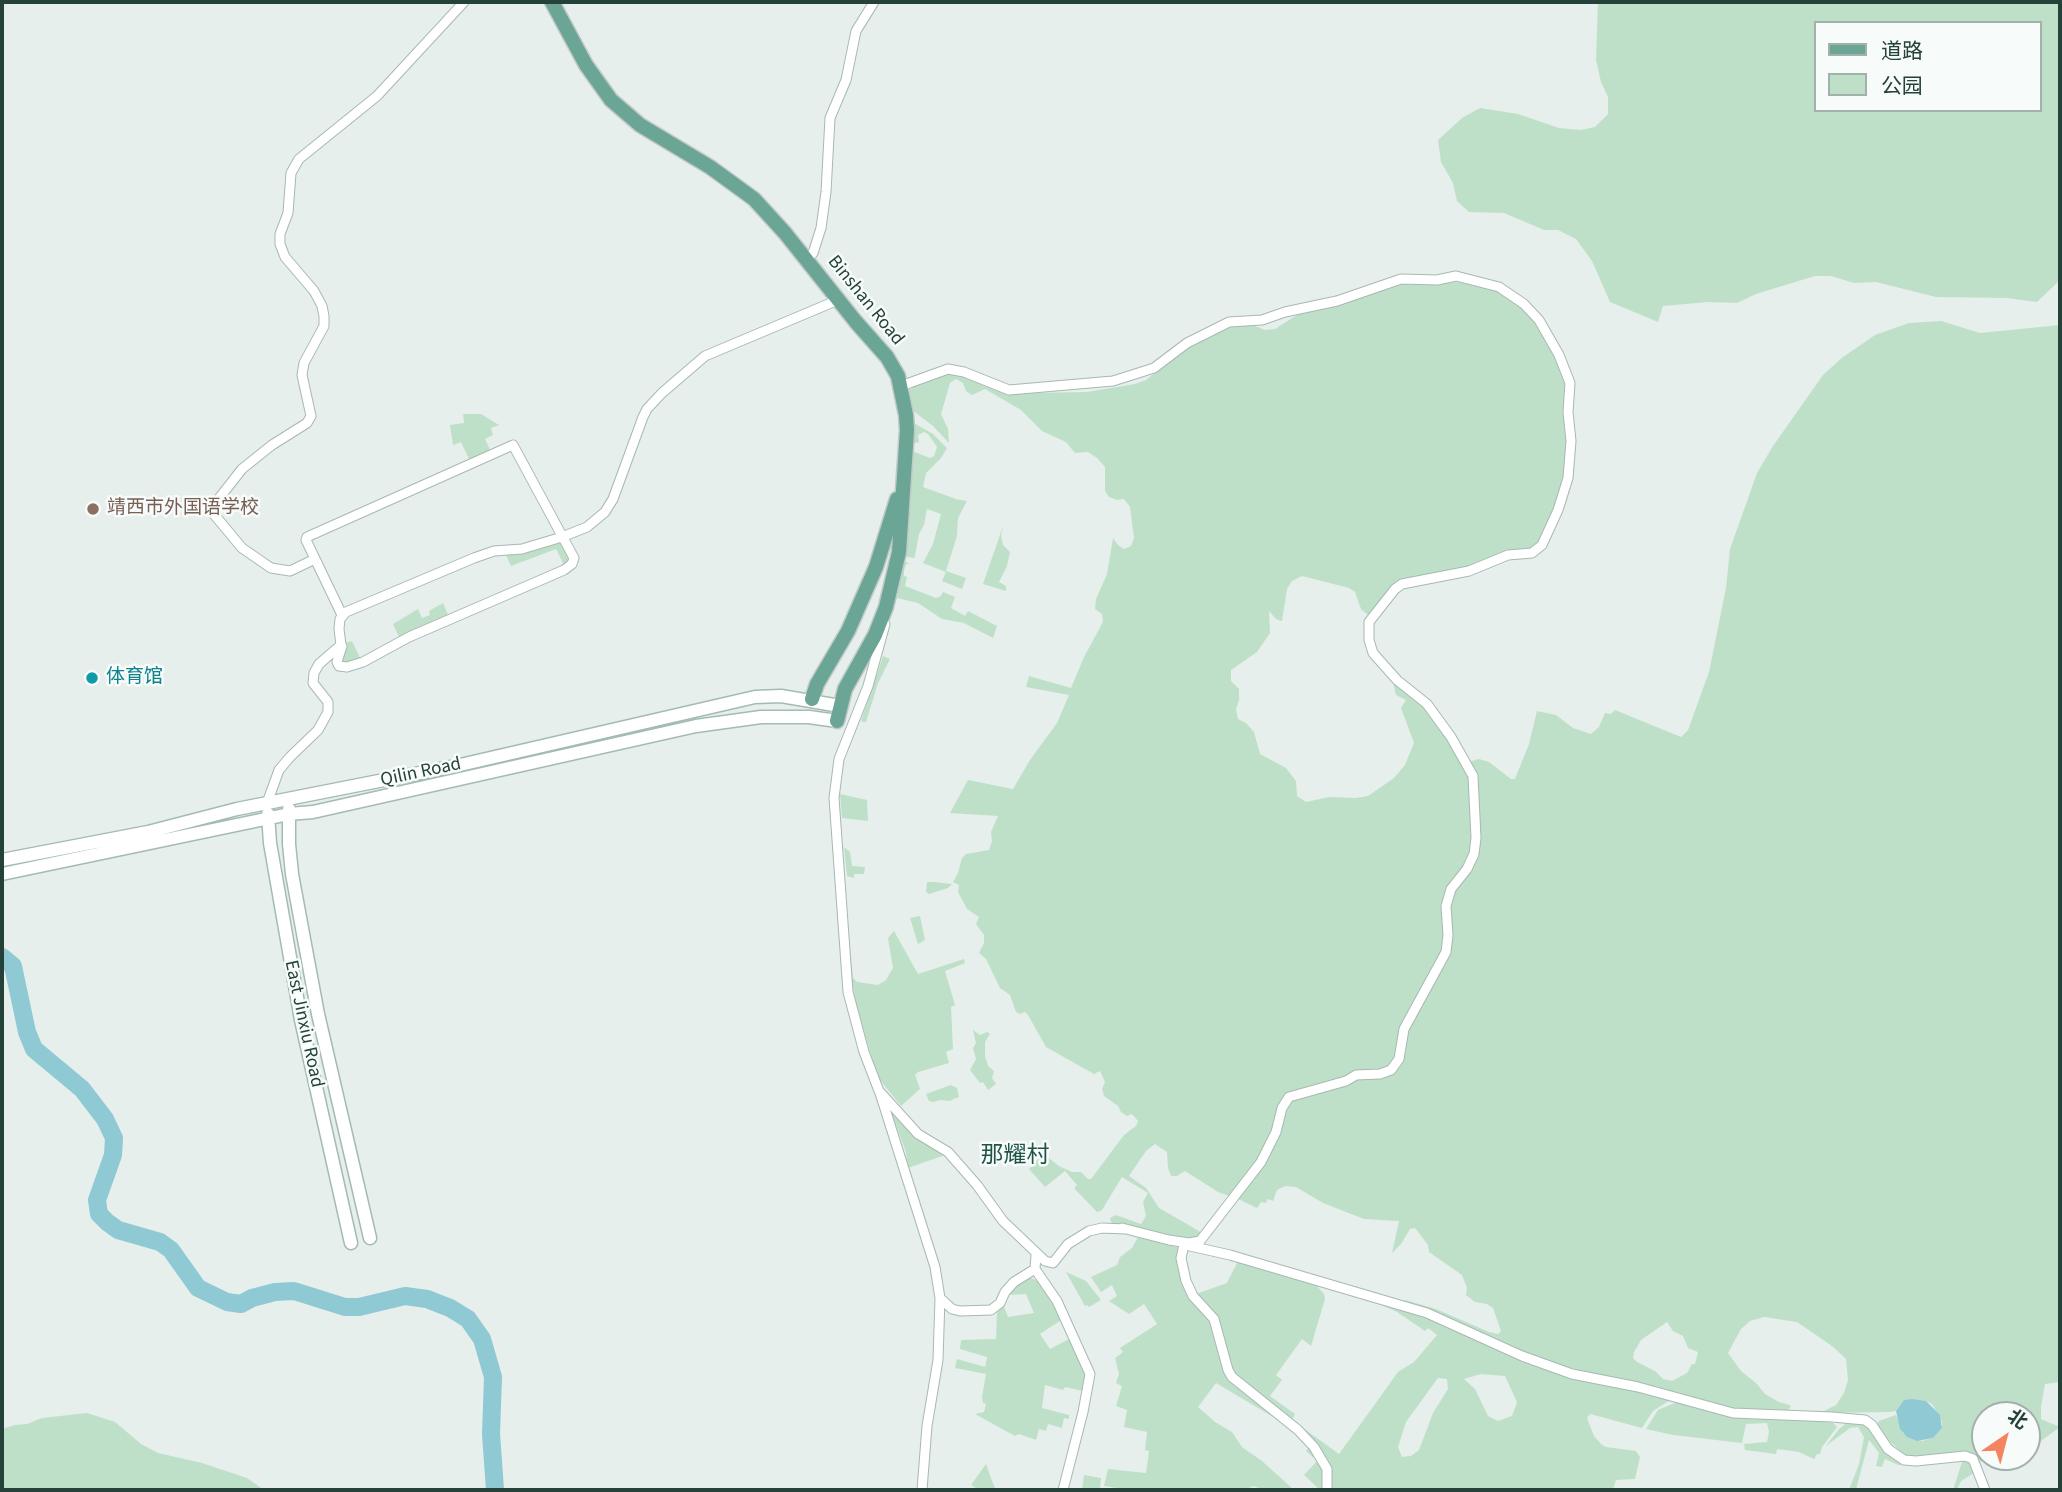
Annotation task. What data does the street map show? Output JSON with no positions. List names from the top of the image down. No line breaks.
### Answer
{"streets":{"main road":["Binshan Road","Qilin Road","East Jinxiu Road"]},"crossings":[["Binshan Road","Qilin Road"],["Qilin Road","East Jinxiu Road"]],"districts":["那耀村"],"places":["靖西市外国语学校","体育馆"],"legend":["道路","公园"],"north":"top right"}
